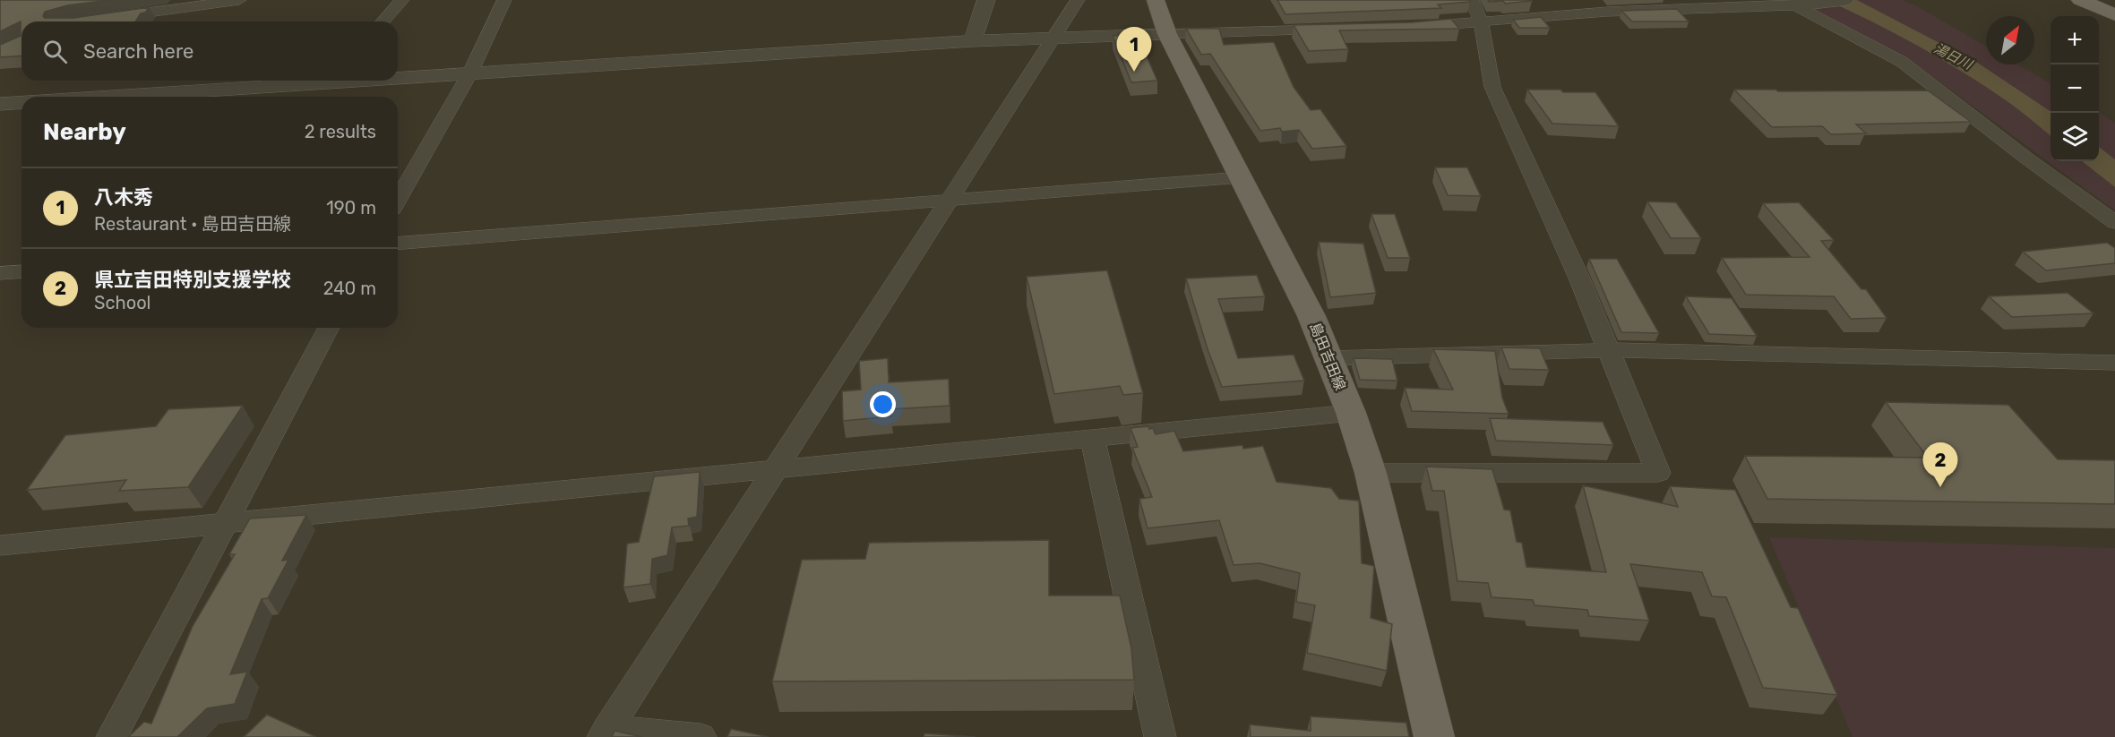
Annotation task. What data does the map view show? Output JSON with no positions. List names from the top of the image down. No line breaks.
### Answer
{"streets":{"main road":["島田吉田線"]},"water":["湯日川"],"north":"top right","page":{"map_buttons":["+","−"],"search":"Search here","pins":["1","2"],"heading":["Nearby","2 results"],"list":[{"mark":"1","name":"八木秀","note":"Restaurant · 島田吉田線","value":"190 m"},{"mark":"2","name":"県立吉田特別支援学校","note":"School","value":"240 m"}]}}
